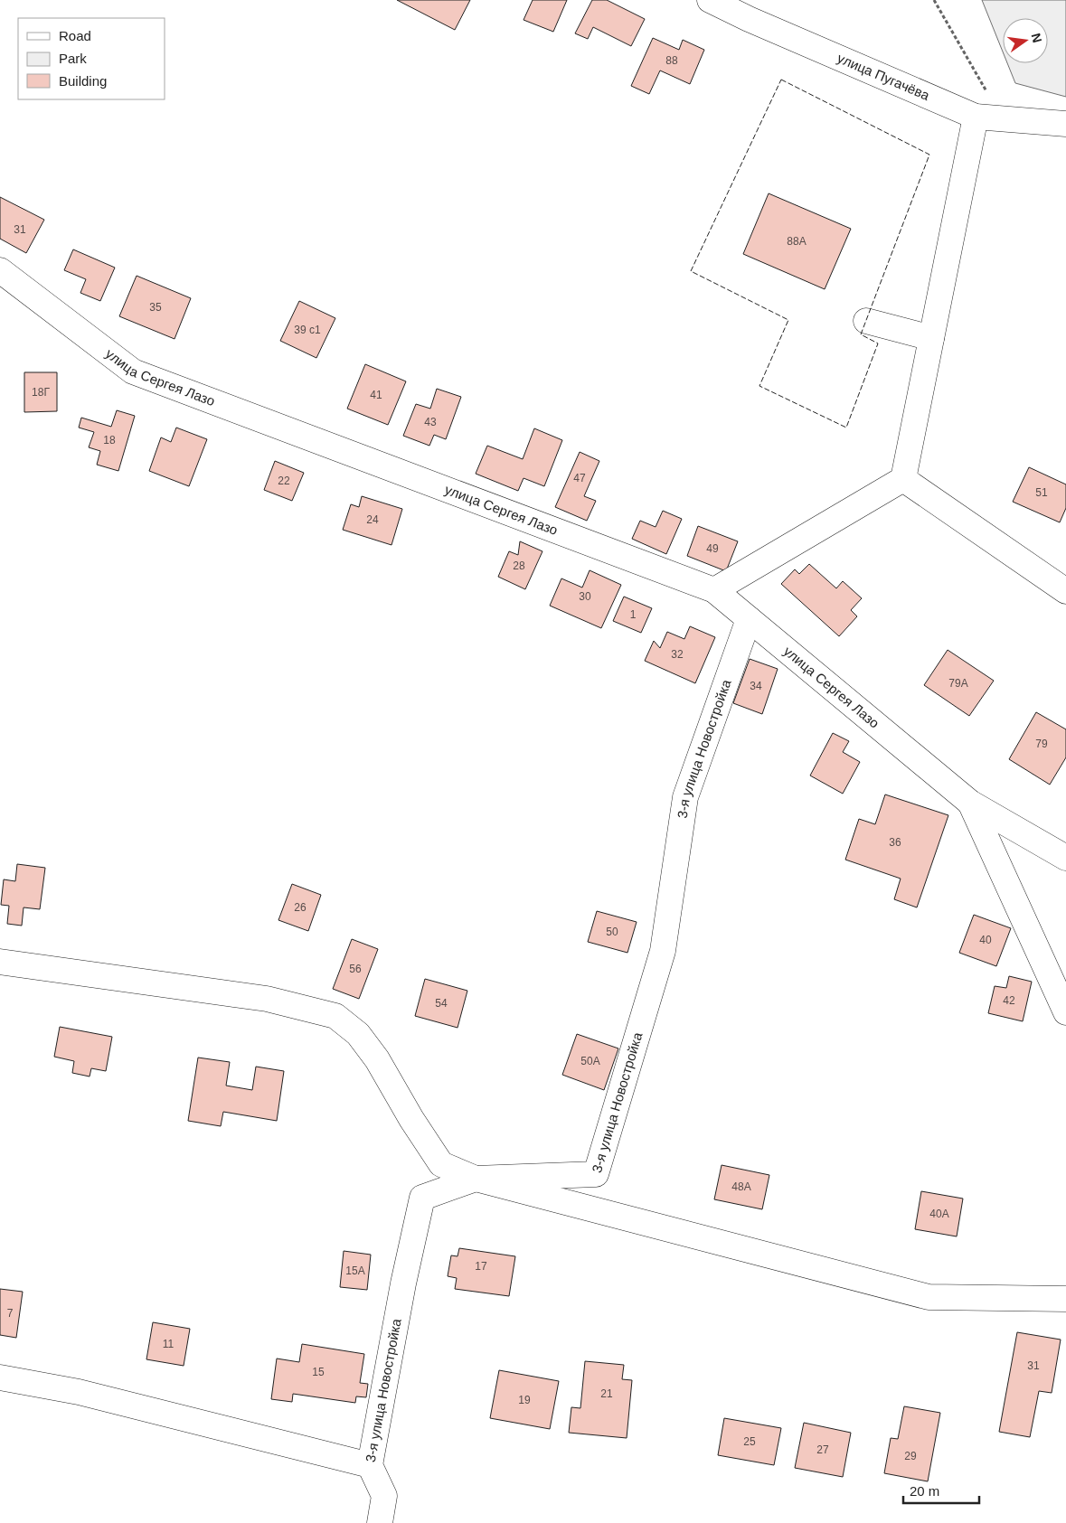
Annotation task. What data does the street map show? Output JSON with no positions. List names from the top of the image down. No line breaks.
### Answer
{"streets":{"street":["улица Пугачёва","улица Сергея Лазо","3-я улица Новостройка"]},"crossings":[["улица Сергея Лазо","3-я улица Новостройка"]],"house_numbers":["88","31","88А","35","39 с1","18Г","41","43","18","47","22","51","24","49","28","30","1","32","79А","34","79","36","26","50","40","56","42","54","50А","48А","40А","17","15А","7","11","31","15","21","19","25","27","29"],"legend":["Road","Park","Building"],"scale_bar":"20 m","north":"right"}
